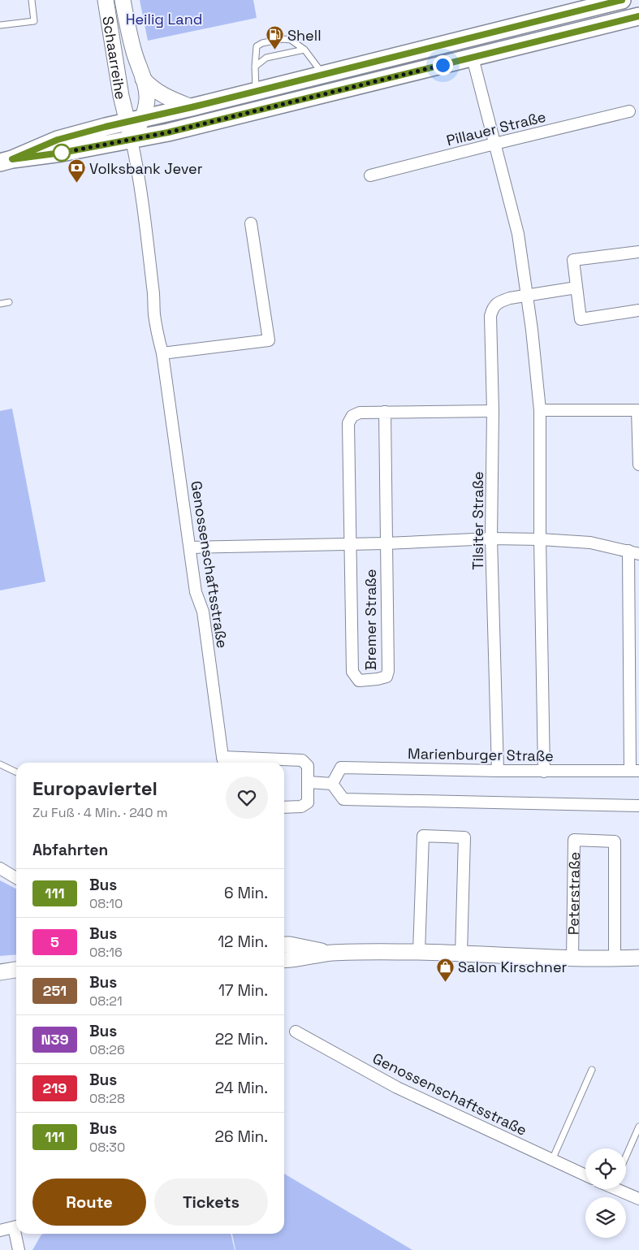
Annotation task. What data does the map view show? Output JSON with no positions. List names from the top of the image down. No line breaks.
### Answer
{"streets":{"main road":["Schaarreihe"],"street":["Pillauer Straße","Tilsiter Straße","Genossenschaftsstraße","Bremer Straße","Marienburger Straße","Peterstraße"]},"crossings":[["Schaarreihe","Genossenschaftsstraße"],["Tilsiter Straße","Bremer Straße"],["Tilsiter Straße","Marienburger Straße"]],"parks":["Heilig Land"],"places":{"fuel station":["Shell"],"bank":["Volksbank Jever"],"shop":["Salon Kirschner"]},"lines":["bus line 111"],"page":{"heading":[["Europaviertel","Zu Fuß · 4 Min. · 240 m"],"Abfahrten"],"list":[{"mark":"111","name":"Bus","note":"08:10","value":"6 Min."},{"mark":"5","name":"Bus","note":"08:16","value":"12 Min."},{"mark":"251","name":"Bus","note":"08:21","value":"17 Min."},{"mark":"N39","name":"Bus","note":"08:26","value":"22 Min."},{"mark":"219","name":"Bus","note":"08:28","value":"24 Min."},{"mark":"111","name":"Bus","note":"08:30","value":"26 Min."}],"buttons":["Route","Tickets"]}}
